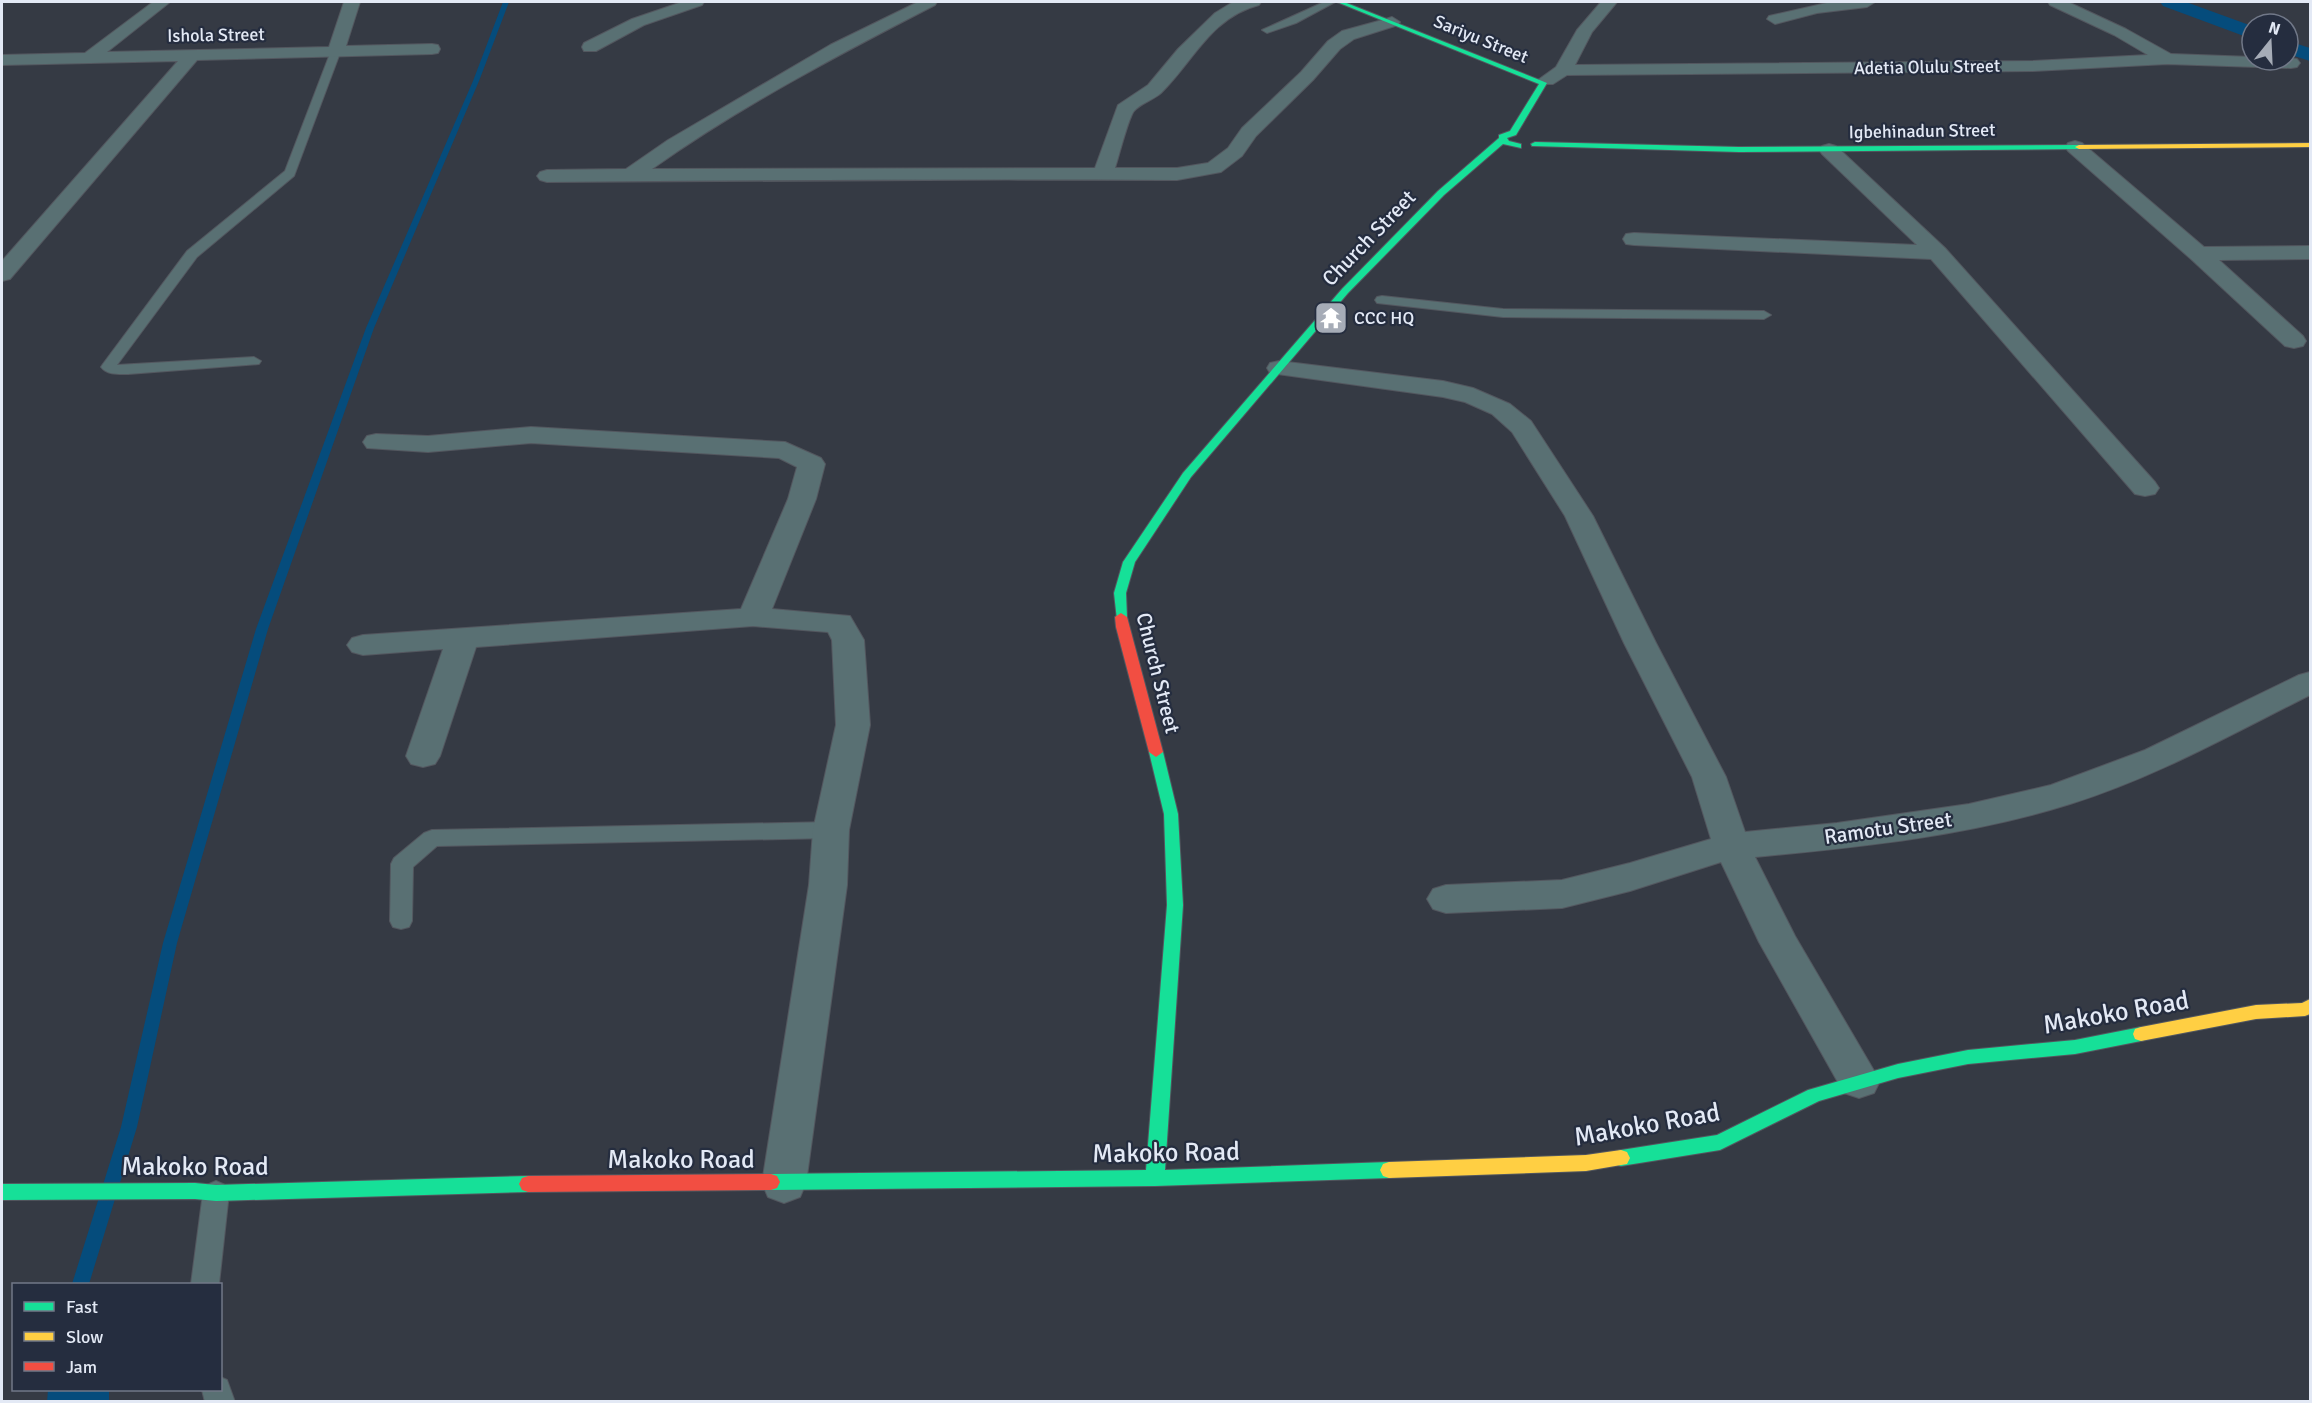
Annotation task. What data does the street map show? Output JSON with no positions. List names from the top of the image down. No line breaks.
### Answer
{"streets":{"street":["Ishola Street","Sariyu Street","Adetia Olulu Street","Igbehinadun Street","Church Street","Ramotu Street","Makoko Road"]},"crossings":[["Sariyu Street","Church Street"],["Igbehinadun Street","Church Street"],["Church Street","Makoko Road"]],"places":{"temple":["CCC HQ"]},"legend":["Fast","Slow","Jam"],"north":"top"}
